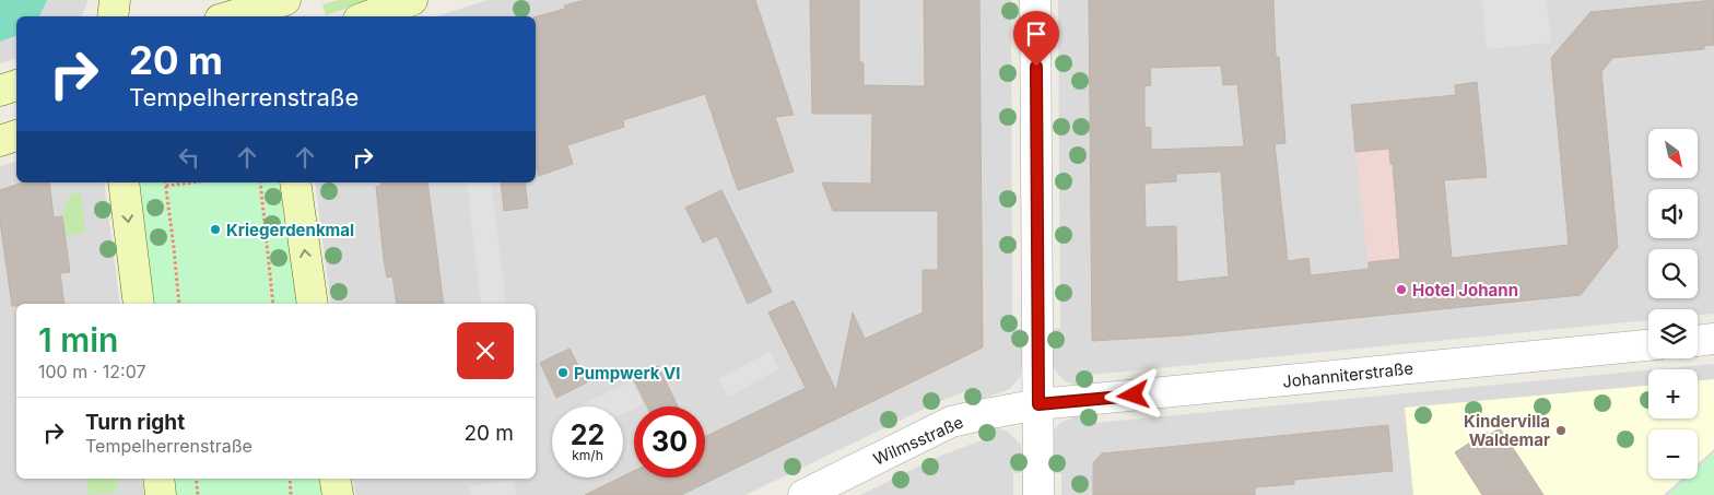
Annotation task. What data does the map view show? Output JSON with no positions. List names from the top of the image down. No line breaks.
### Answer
{"streets":{"street":["Johanniterstraße","Wilmsstraße"]},"crossings":[["Johanniterstraße","Wilmsstraße"]],"places":["Kriegerdenkmal","Hotel Johann","Pumpwerk VI","Kindervilla Waldemar"],"north":"bottom right","page":{"turn":["20 m","Tempelherrenstraße"],"map_buttons":["+","−"],"heading":["1 min","100 m · 12:07"],"list":[{"name":"Turn right","note":"Tempelherrenstraße","value":"20 m"}],"speed":"22 km/h","limit":"30"}}
